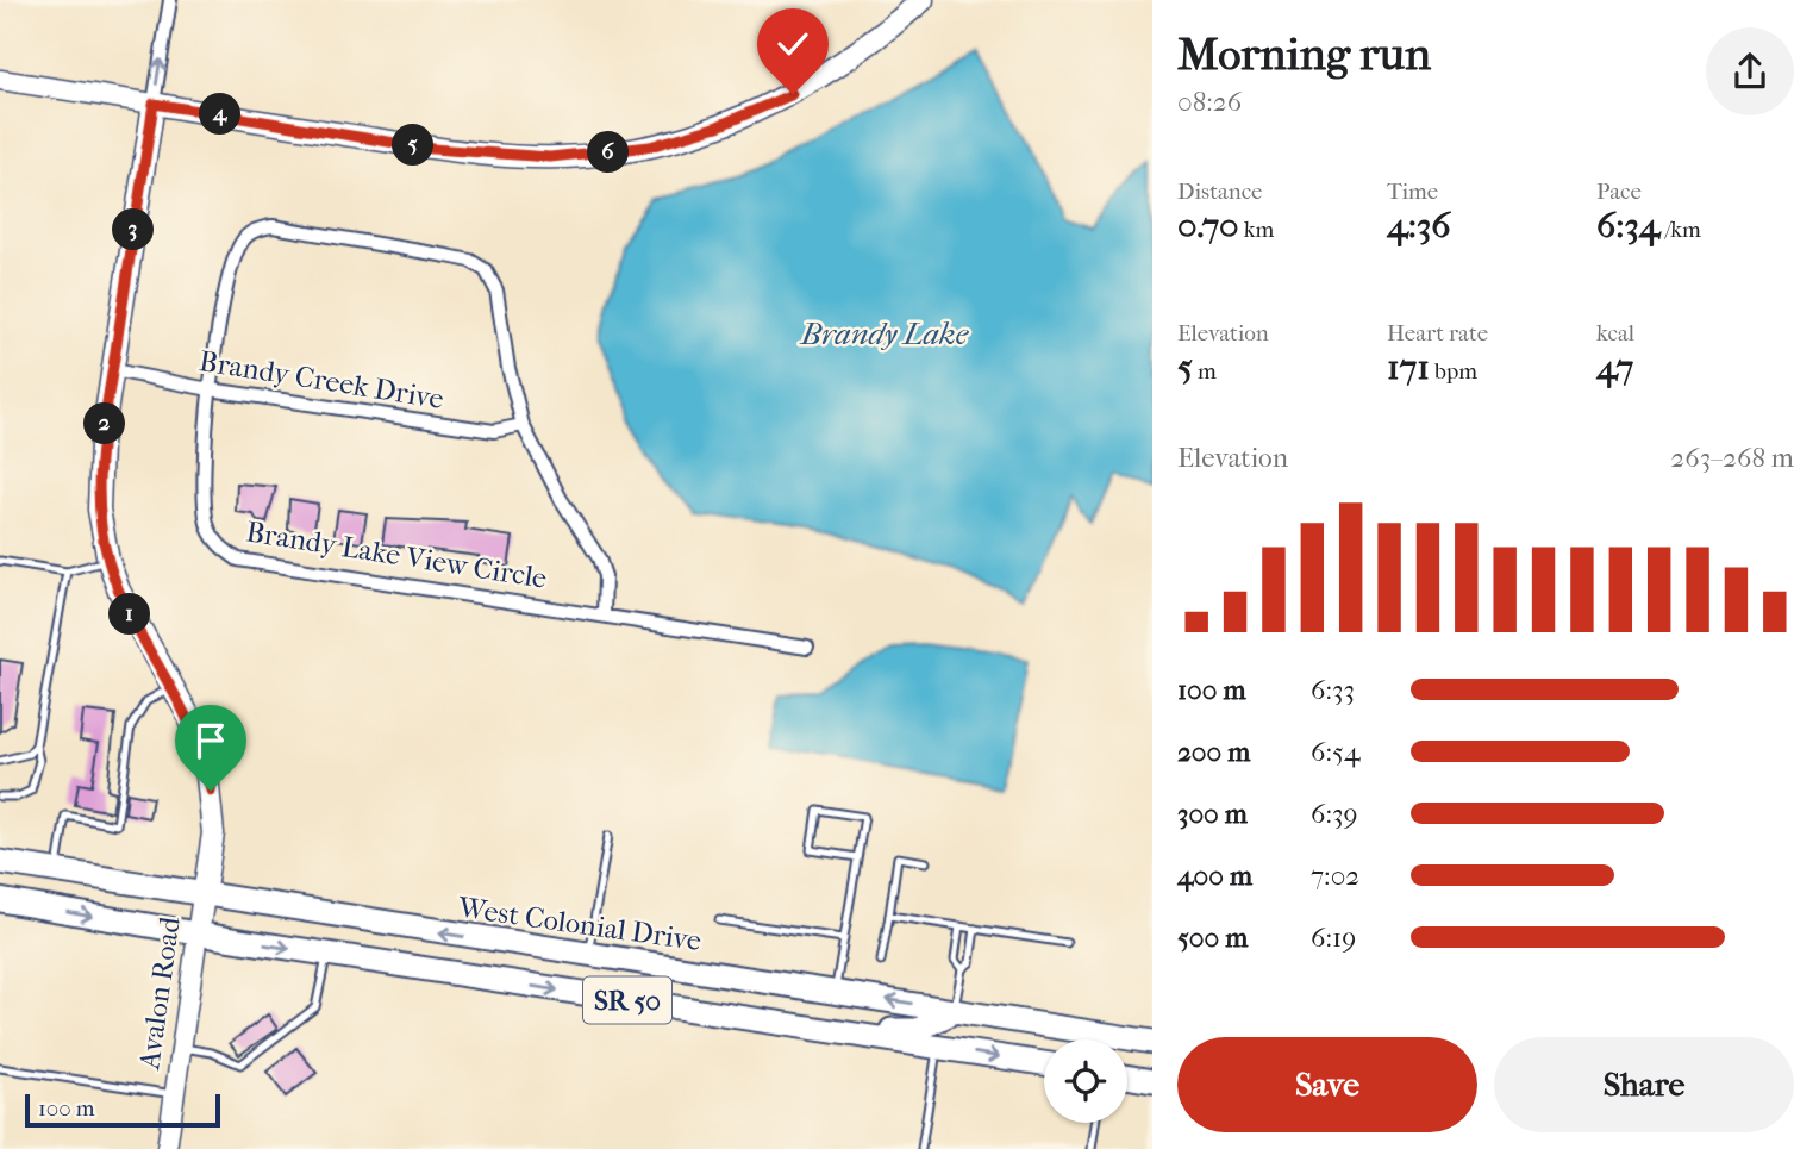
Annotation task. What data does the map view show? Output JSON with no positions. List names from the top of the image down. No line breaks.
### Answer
{"streets":{"highway":["West Colonial Drive","SR 50"],"main road":["Avalon Road"],"street":["Brandy Creek Drive","Brandy Lake View Circle"]},"crossings":[["Brandy Creek Drive","Brandy Lake View Circle"],["Brandy Creek Drive","Avalon Road"],["West Colonial Drive","Avalon Road"],["Avalon Road","SR 50"]],"water":["Brandy Lake"],"scale_bar":"100 m","page":{"heading":["Morning run","08:26"],"pins":["4","5","6","3","2","1"],"stats":[["Distance","0.70 km"],["Time","4:36"],["Pace","6:34 /km"],["Elevation","5 m"],["Heart rate","171 bpm"],["kcal","47"]],"chart":["Elevation","263–268 m"],"list":[{"name":"100 m","note":"6:33"},{"name":"200 m","note":"6:54"},{"name":"300 m","note":"6:39"},{"name":"400 m","note":"7:02"},{"name":"500 m","note":"6:19"}],"buttons":["Save","Share"],"scale":"100 m"}}
